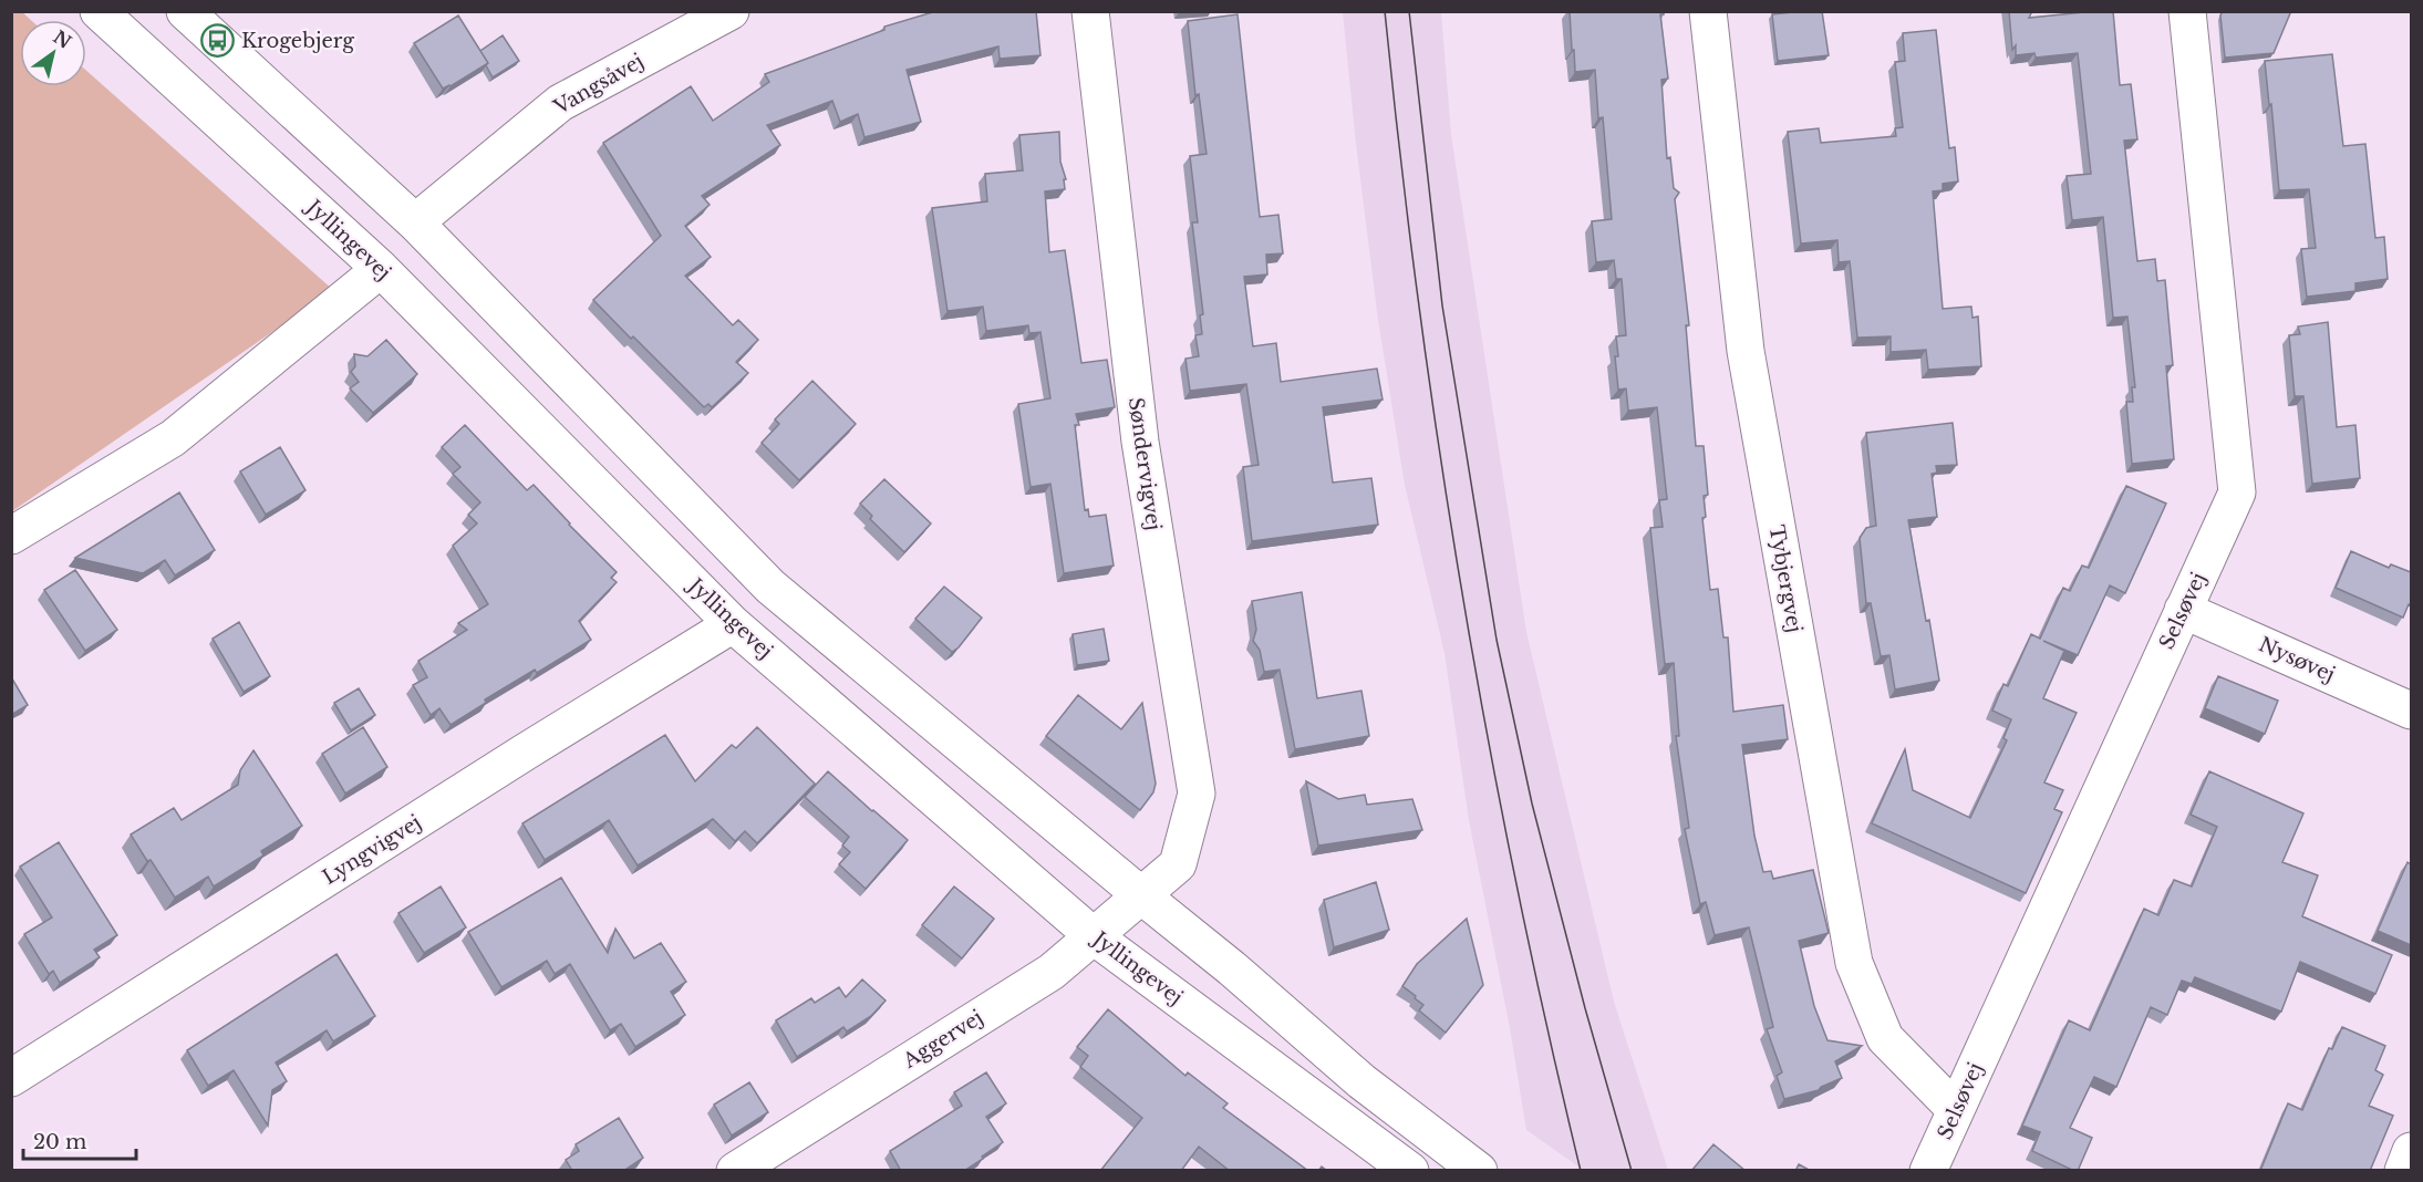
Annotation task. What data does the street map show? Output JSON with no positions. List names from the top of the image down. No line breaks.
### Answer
{"streets":{"street":["Vangsåvej","Jyllingevej","Søndervigvej","Tybjergvej","Selsøvej","Nysøvej","Lyngvigvej","Aggervej"]},"crossings":[["Jyllingevej","Lyngvigvej"],["Jyllingevej","Aggervej"],["Søndervigvej","Aggervej"],["Tybjergvej","Selsøvej"],["Selsøvej","Nysøvej"]],"places":{"bus stop":["Krogebjerg"]},"scale_bar":"20 m","north":"top right"}
